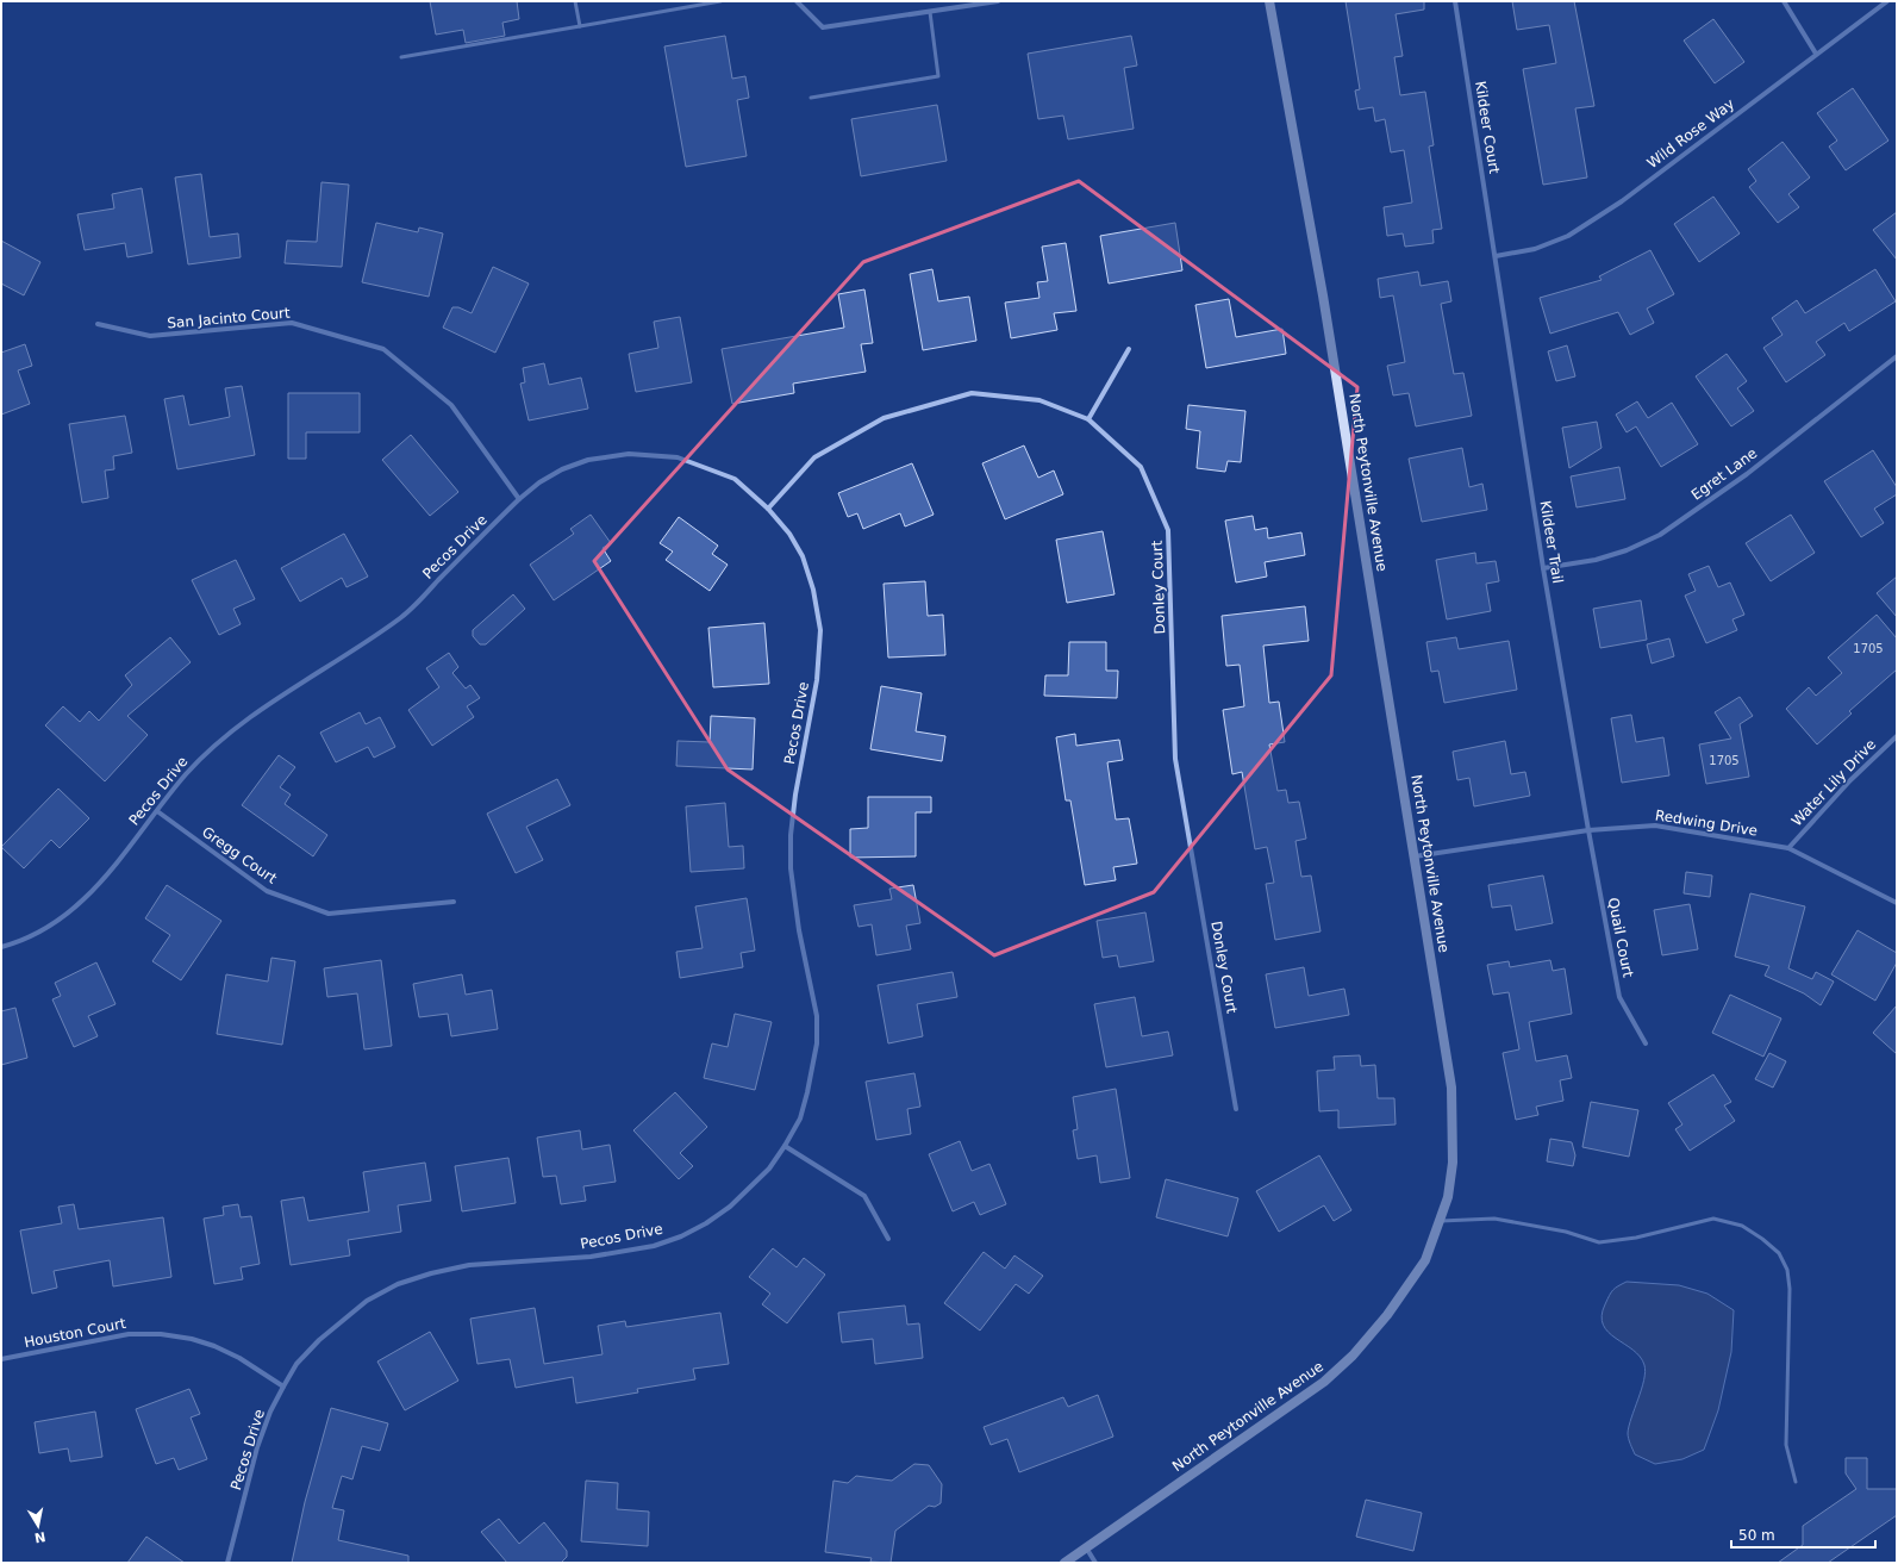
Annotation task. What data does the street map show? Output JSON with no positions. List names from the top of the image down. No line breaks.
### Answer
{"streets":{"street":["Kildeer Court","Wild Rose Way","San Jacinto Court","Egret Lane","North Peytonville Avenue","Kildeer Trail","Pecos Drive","Donley Court","Water Lily Drive","Redwing Drive","Gregg Court","Quail Court","Houston Court"]},"crossings":[["Kildeer Court","Wild Rose Way"],["Kildeer Court","Kildeer Trail"],["Wild Rose Way","Kildeer Trail"],["San Jacinto Court","Pecos Drive"],["Egret Lane","Kildeer Trail"],["North Peytonville Avenue","Redwing Drive"],["Kildeer Trail","Redwing Drive"],["Kildeer Trail","Quail Court"],["Pecos Drive","Donley Court"],["Pecos Drive","Gregg Court"],["Pecos Drive","Houston Court"],["Water Lily Drive","Redwing Drive"],["Redwing Drive","Quail Court"]],"house_numbers":["1705","1705"],"scale_bar":"50 m","north":"bottom"}
